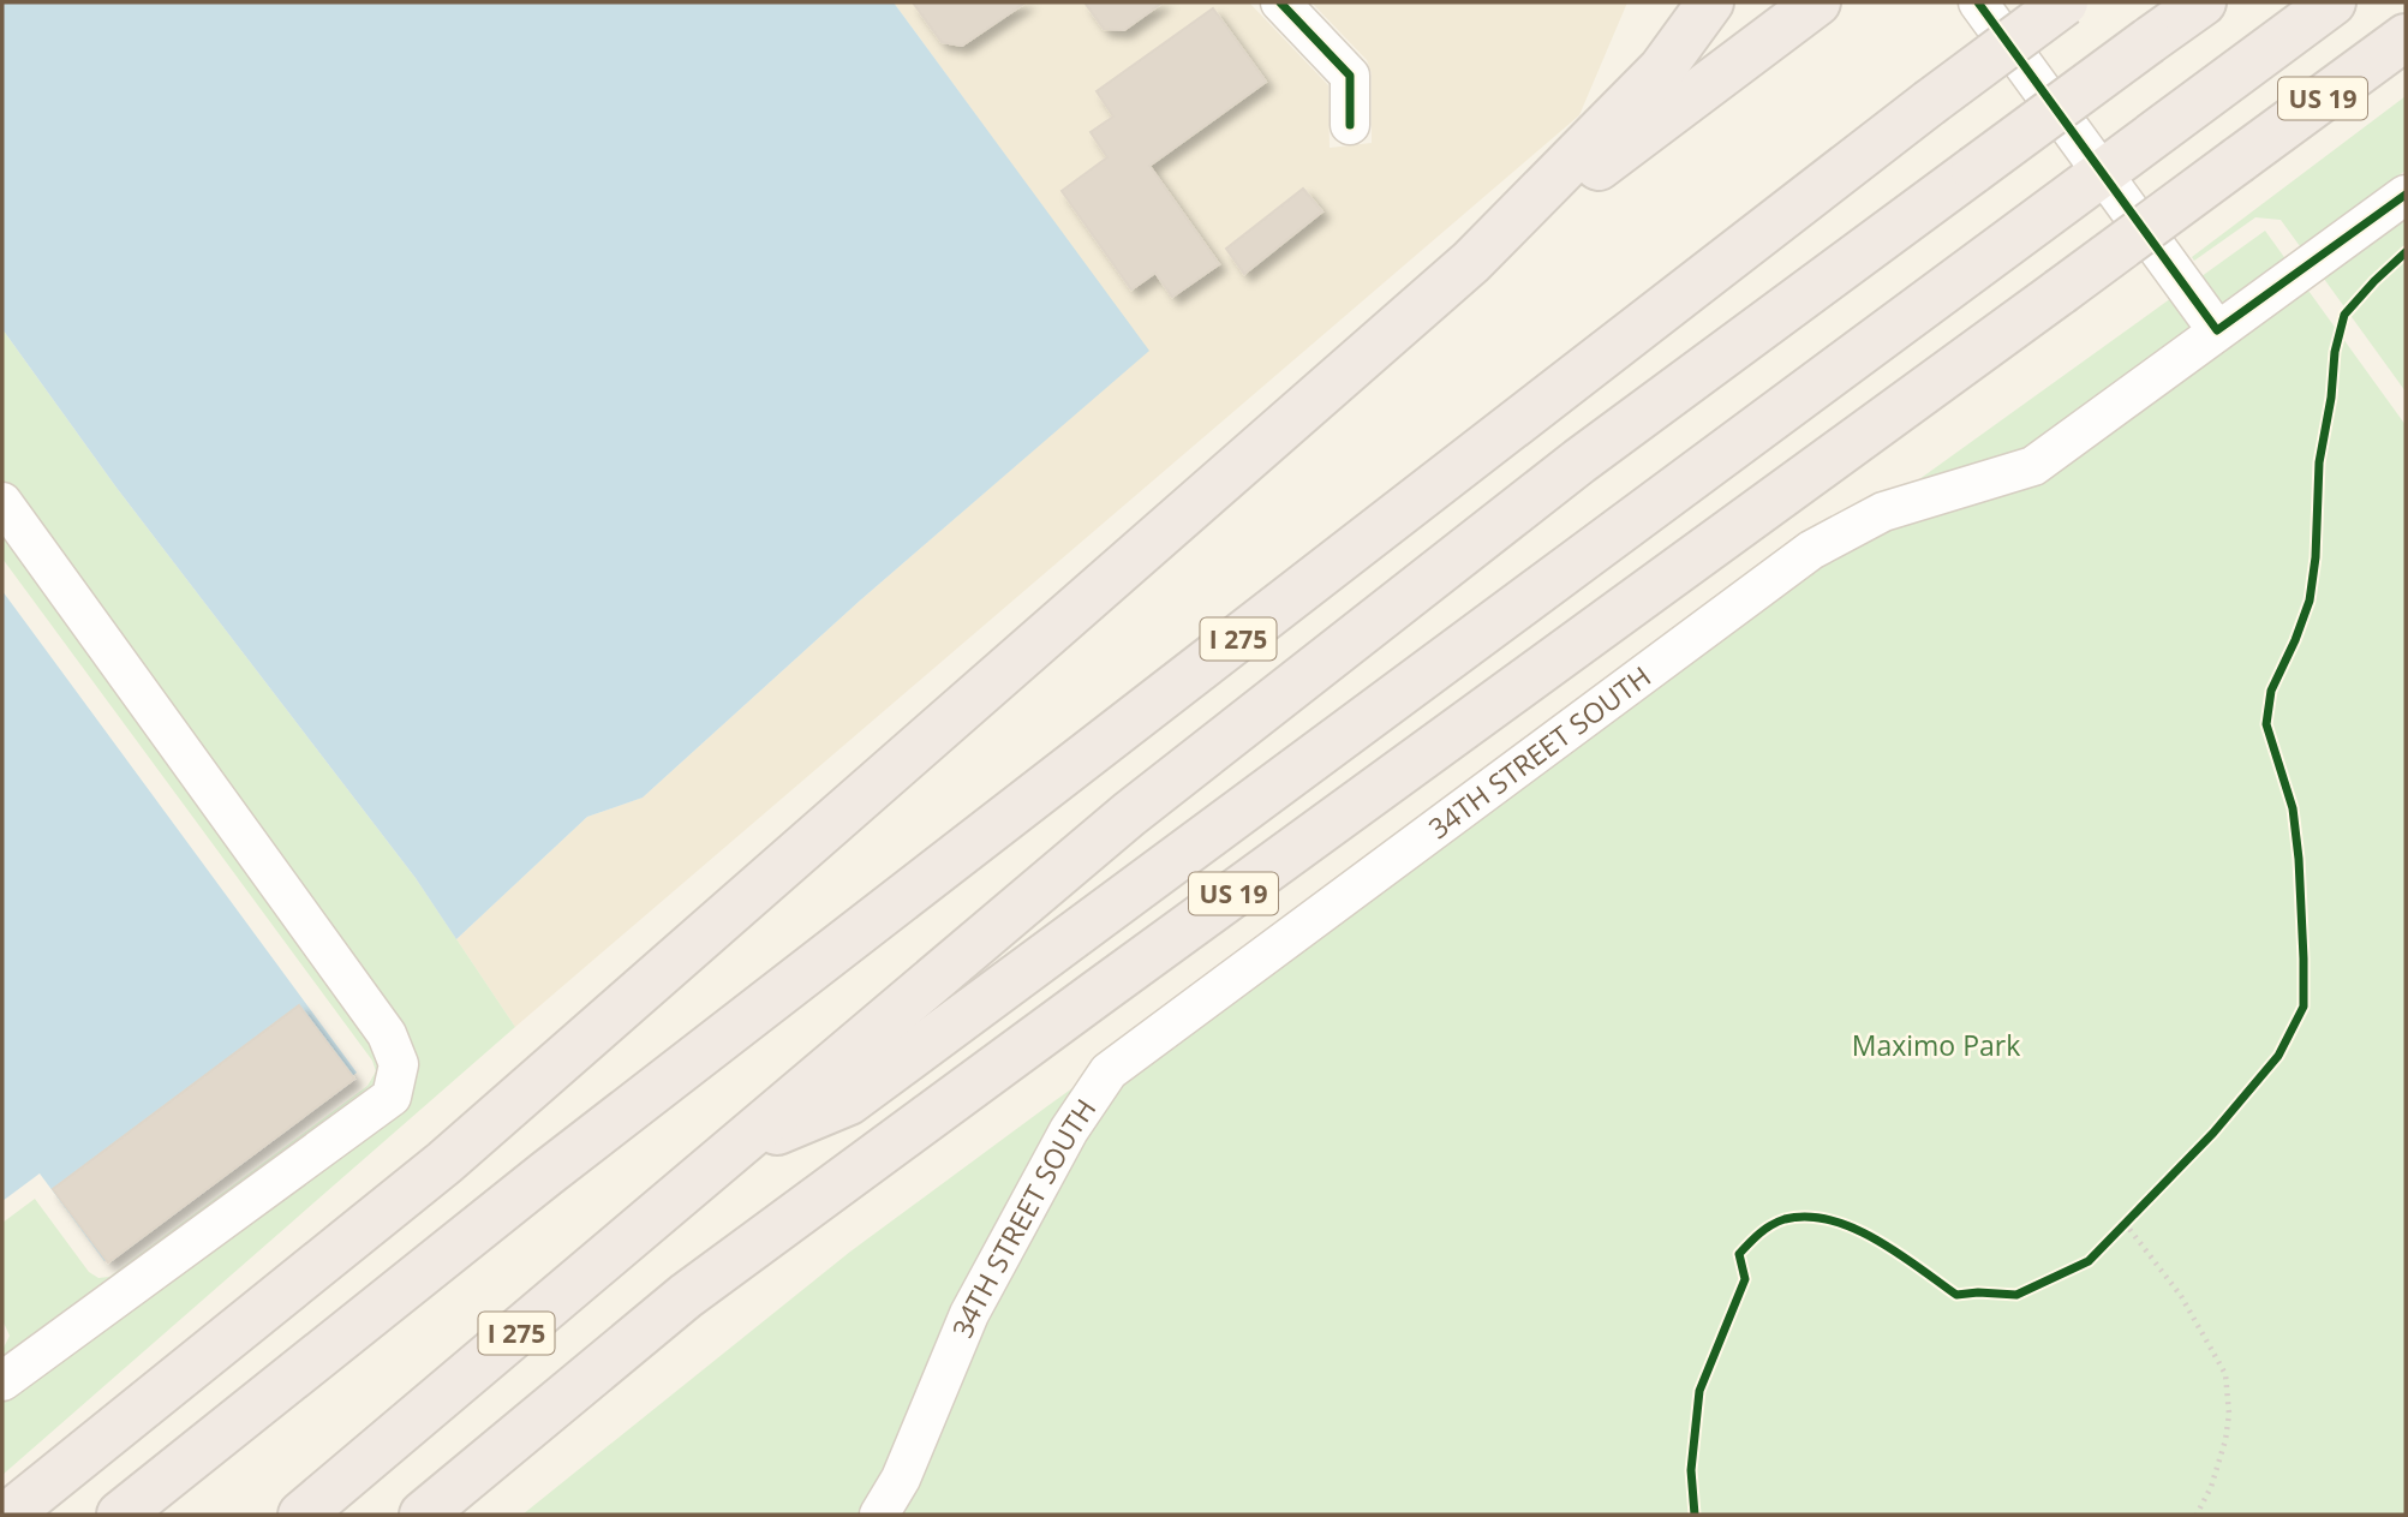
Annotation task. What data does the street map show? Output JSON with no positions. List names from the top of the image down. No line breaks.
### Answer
{"streets":{"highway":["US 19","I 275"],"street":["34TH STREET SOUTH"]},"parks":["Maximo Park"]}
